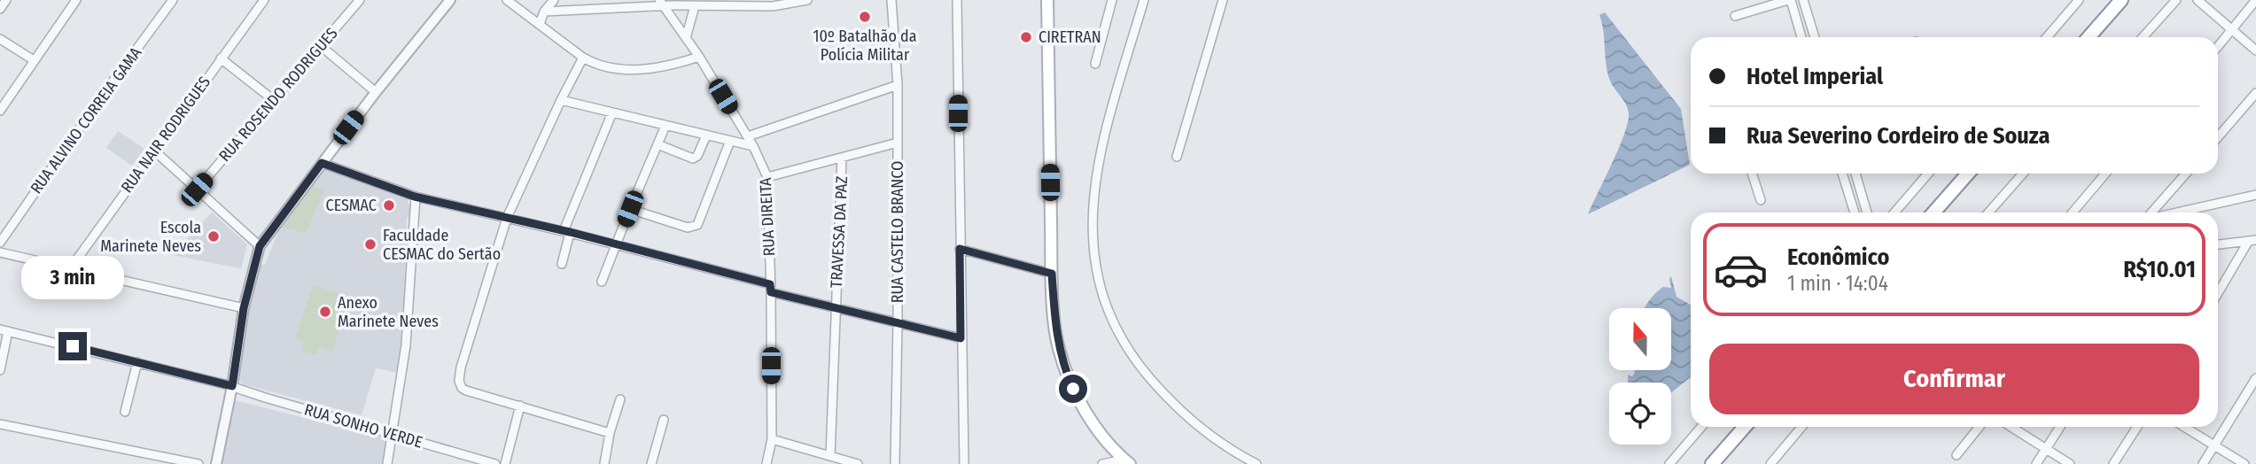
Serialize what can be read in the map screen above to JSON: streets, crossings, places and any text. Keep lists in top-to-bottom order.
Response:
{
  "streets": {
    "street": [
      "RUA ROSENDO RODRIGUES",
      "RUA ALVINO CORREIA GAMA",
      "RUA NAIR RODRIGUES",
      "RUA DIREITA",
      "TRAVESSA DA PAZ",
      "RUA CASTELO BRANCO",
      "RUA SONHO VERDE"
    ]
  },
  "places": [
    "10º Batalhão da Polícia Militar",
    "CIRETRAN",
    "CESMAC",
    "Escola Marinete Neves",
    "Faculdade CESMAC do Sertão",
    "Anexo Marinete Neves"
  ],
  "north": "top",
  "page": {
    "banner": ["Hotel Imperial", "Rua Severino Cordeiro de Souza"],
    "list": [
      {
        "name": "Econômico",
        "note": "1 min · 14:04",
        "value": "R$10.01"
      }
    ],
    "bubble": "3 min",
    "buttons": "Confirmar"
  }
}
